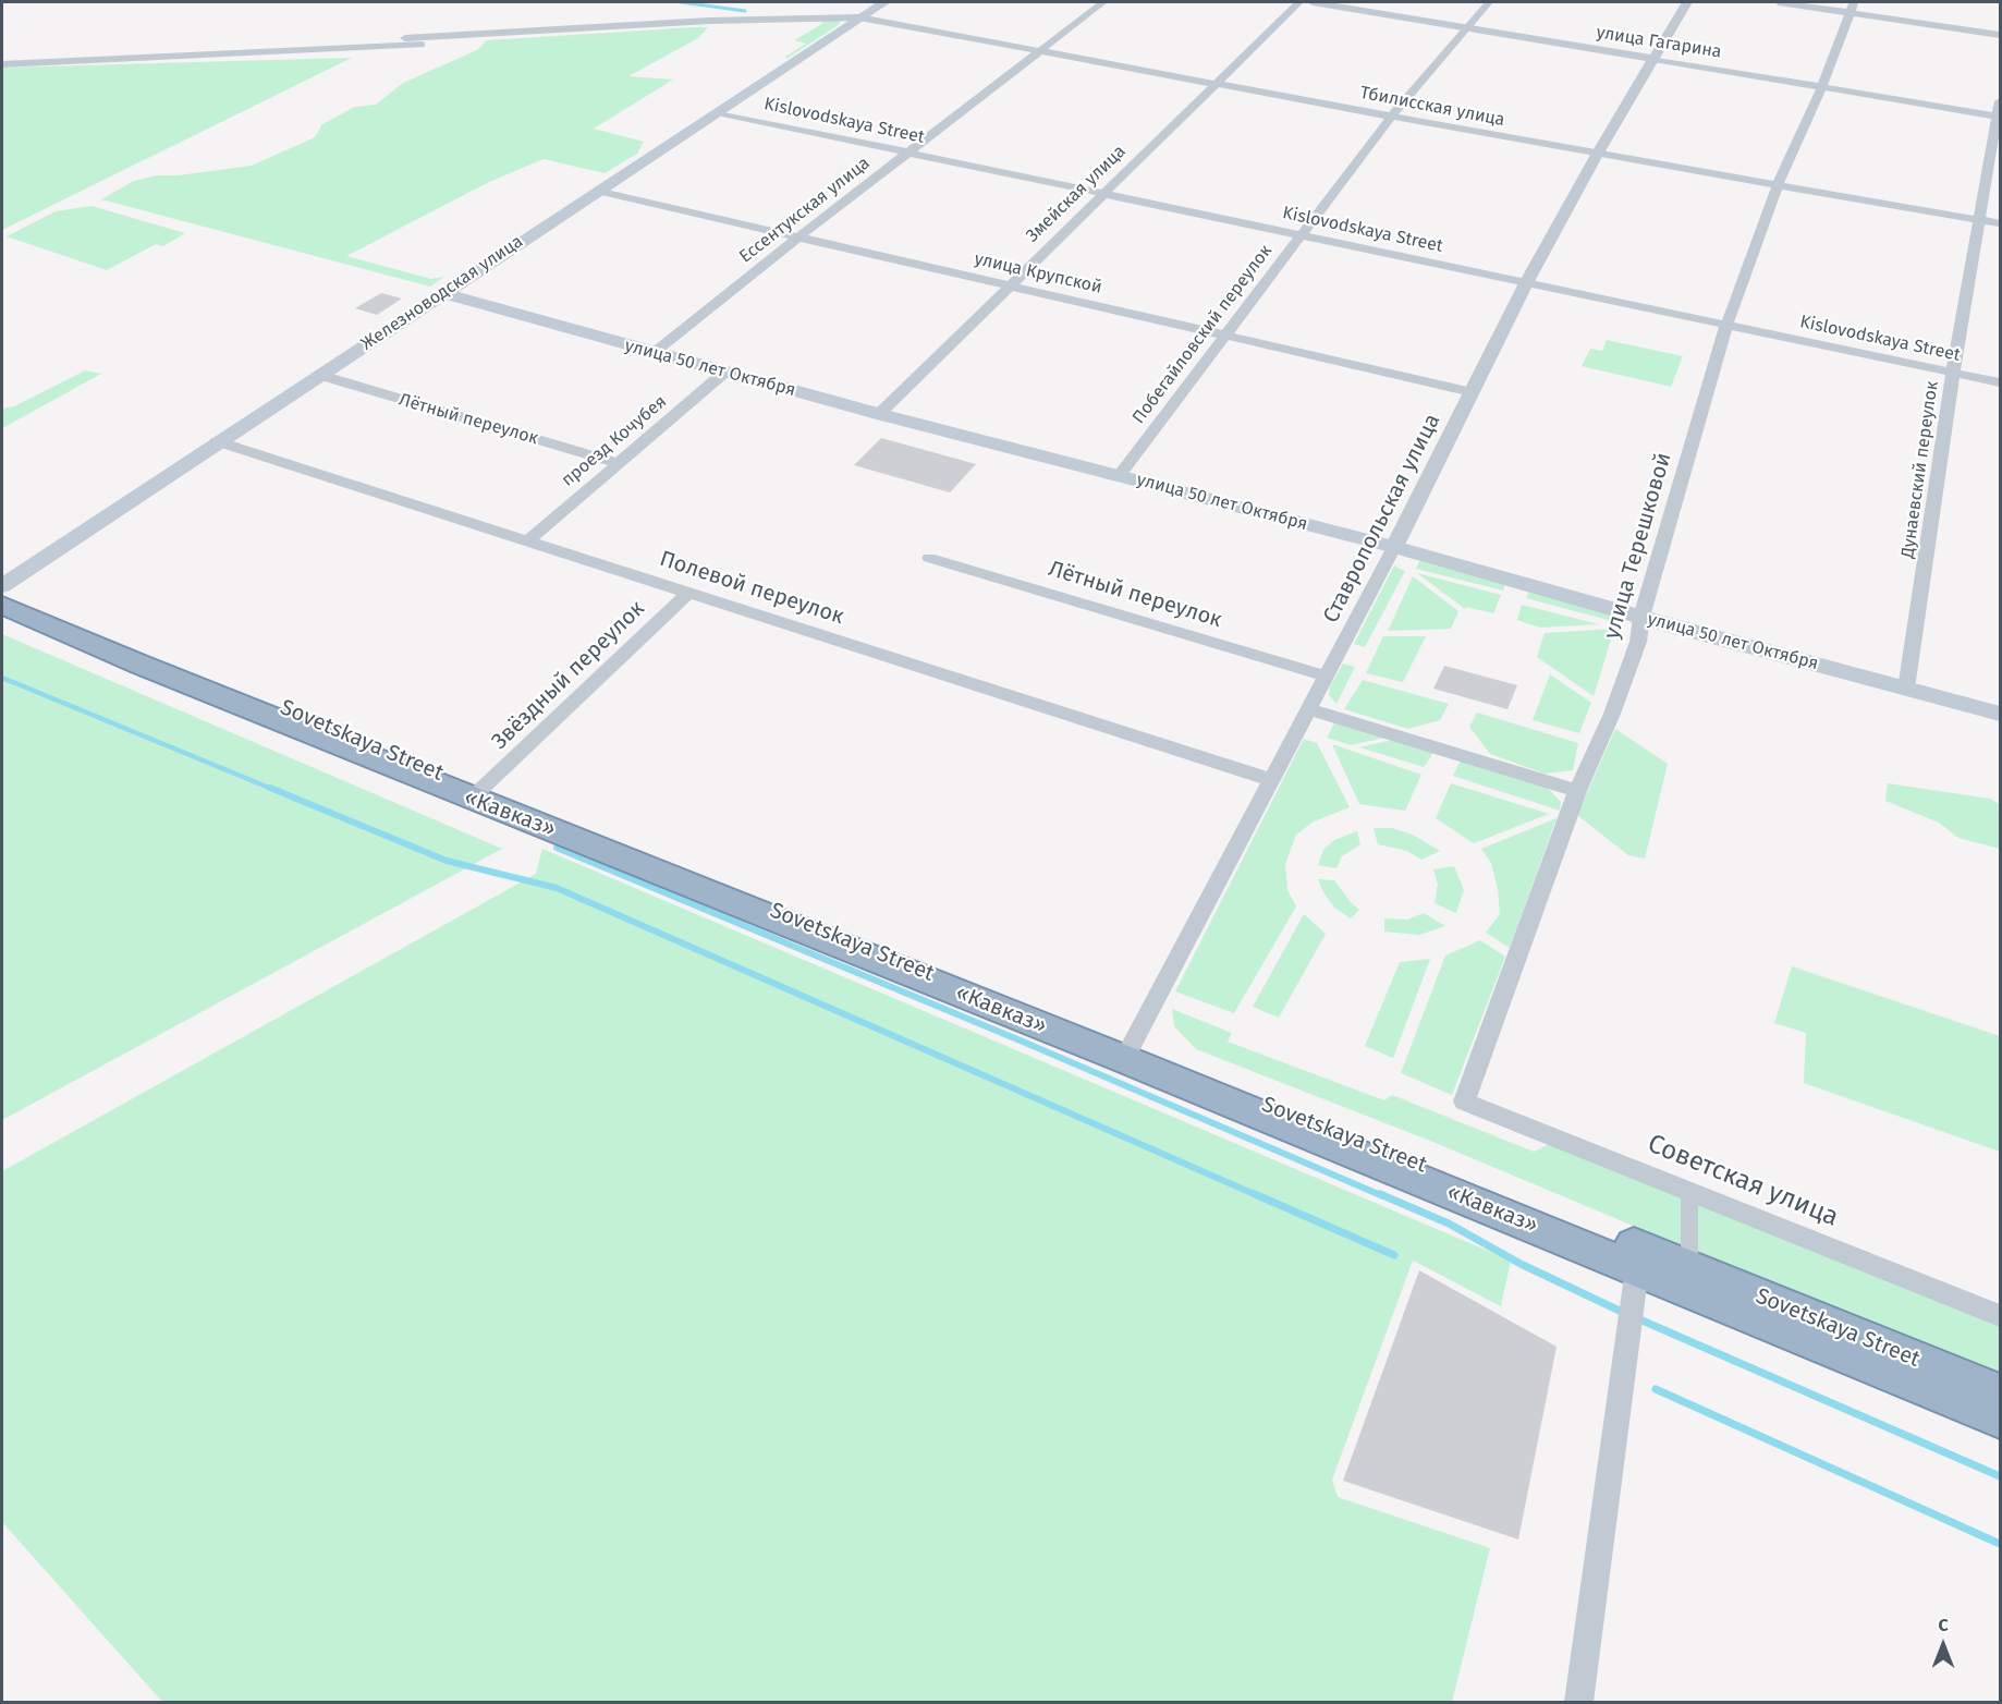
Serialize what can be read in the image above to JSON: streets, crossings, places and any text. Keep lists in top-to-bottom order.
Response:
{
  "streets": {
    "highway": ["Sovetskaya Street", "«Кавказ»"],
    "main road": ["Железноводская улица", "улица 50 лет Октября"],
    "street": [
      "улица Гагарина",
      "Тбилисская улица",
      "Kislovodskaya Street",
      "Змейская улица",
      "Ессентукская улица",
      "улица Крупской",
      "Побегайловский переулок",
      "Лётный переулок",
      "проезд Кочубея",
      "Дунаевский переулок",
      "Ставропольская улица",
      "улица Терешковой",
      "Полевой переулок",
      "Звёздный переулок",
      "Советская улица"
    ]
  },
  "crossings": [
    ["улица Гагарина", "Побегайловский переулок"],
    ["улица Гагарина", "Дунаевский переулок"],
    ["улица Гагарина", "Ставропольская улица"],
    ["улица Гагарина", "улица Терешковой"],
    ["Тбилисская улица", "Змейская улица"],
    ["Тбилисская улица", "Ессентукская улица"],
    ["Тбилисская улица", "Железноводская улица"],
    ["Тбилисская улица", "Побегайловский переулок"],
    ["Тбилисская улица", "Дунаевский переулок"],
    ["Тбилисская улица", "Ставропольская улица"],
    ["Тбилисская улица", "улица Терешковой"],
    ["Kislovodskaya Street", "Змейская улица"],
    ["Kislovodskaya Street", "Ессентукская улица"],
    ["Kislovodskaya Street", "Железноводская улица"],
    ["Kislovodskaya Street", "Побегайловский переулок"],
    ["Kislovodskaya Street", "Дунаевский переулок"],
    ["Kislovodskaya Street", "Ставропольская улица"],
    ["Kislovodskaya Street", "улица Терешковой"],
    ["Змейская улица", "улица Крупской"],
    ["Змейская улица", "улица 50 лет Октября"],
    ["Ессентукская улица", "улица Крупской"],
    ["Ессентукская улица", "улица 50 лет Октября"],
    ["улица Крупской", "Железноводская улица"],
    ["улица Крупской", "Побегайловский переулок"],
    ["улица Крупской", "Ставропольская улица"],
    ["Железноводская улица", "улица 50 лет Октября"],
    ["Железноводская улица", "Лётный переулок"],
    ["Железноводская улица", "Полевой переулок"],
    ["Железноводская улица", "Sovetskaya Street"],
    ["Побегайловский переулок", "улица 50 лет Октября"],
    ["улица 50 лет Октября", "проезд Кочубея"],
    ["улица 50 лет Октября", "Дунаевский переулок"],
    ["улица 50 лет Октября", "Ставропольская улица"],
    ["улица 50 лет Октября", "улица Терешковой"],
    ["Лётный переулок", "проезд Кочубея"],
    ["Лётный переулок", "Ставропольская улица"],
    ["проезд Кочубея", "Полевой переулок"],
    ["Ставропольская улица", "Полевой переулок"],
    ["Ставропольская улица", "Sovetskaya Street"],
    ["Ставропольская улица", "«Кавказ»"],
    ["улица Терешковой", "Советская улица"],
    ["Полевой переулок", "Звёздный переулок"],
    ["Звёздный переулок", "Sovetskaya Street"],
    ["Sovetskaya Street", "«Кавказ»"]
  ],
  "north": "top"
}
